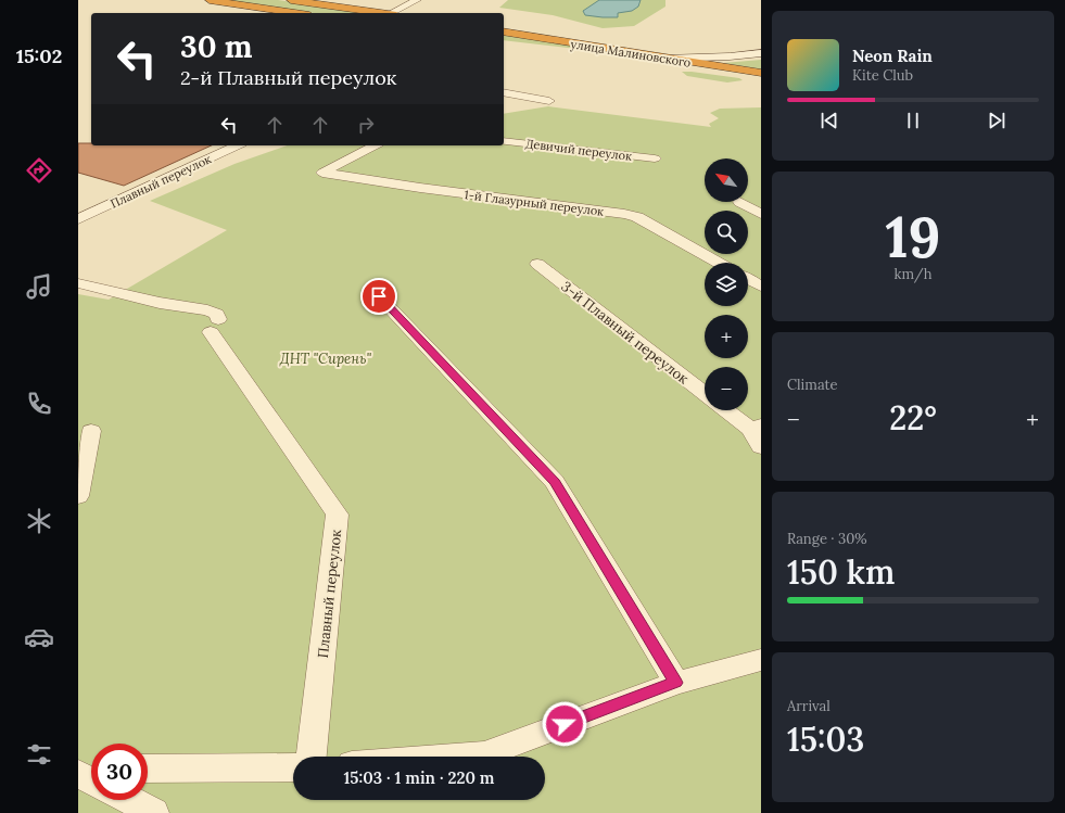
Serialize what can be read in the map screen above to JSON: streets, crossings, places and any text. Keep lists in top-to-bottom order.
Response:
{
  "streets": {
    "highway": ["улица Малиновского"],
    "street": [
      "Девичий переулок",
      "Плавный переулок",
      "1-й Глазурный переулок",
      "3-й Плавный переулок"
    ]
  },
  "parks": ["ДНТ \"Сирень\""],
  "north": "top left",
  "page": {
    "tabs": "15:02",
    "turn": ["30 m", "2-й Плавный переулок"],
    "song": ["Neon Rain", "Kite Club"],
    "map_buttons": ["+", "−"],
    "tile": [
      ["19", "km/h"],
      "Climate",
      ["Range · 30%", "150 km"],
      ["Arrival", "15:03"]
    ],
    "heat": ["−", "22°", "+"],
    "limit": "30",
    "trip": "15:03 · 1 min · 220 m"
  }
}
